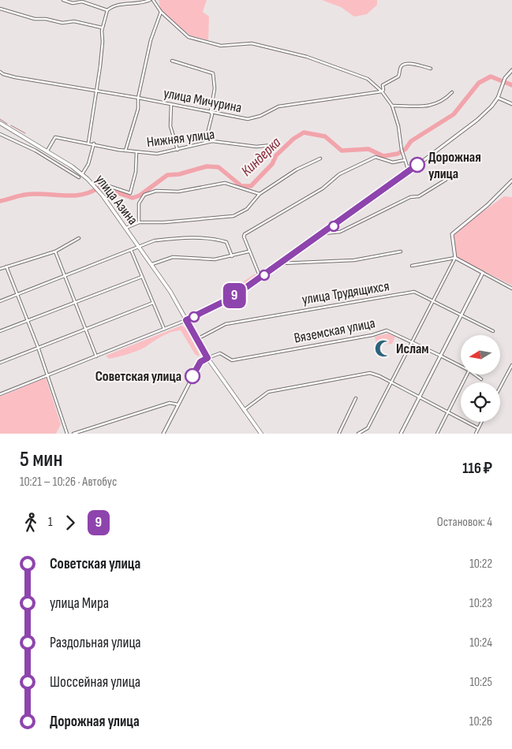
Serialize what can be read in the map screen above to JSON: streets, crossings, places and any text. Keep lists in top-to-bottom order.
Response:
{
  "streets": {
    "main road": ["улица Азина"],
    "street": [
      "улица Мичурина",
      "Нижняя улица",
      "улица Трудящихся",
      "Вяземская улица"
    ]
  },
  "crossings": [
    ["Нижняя улица", "улица Азина"],
    ["улица Азина", "улица Трудящихся"],
    ["улица Азина", "Вяземская улица"]
  ],
  "water": ["Киндерка"],
  "places": {
    "other": ["Дорожная улица", "Советская улица"],
    "mosque": ["Ислам"]
  },
  "lines": ["bus line 9"],
  "north": "left",
  "page": {
    "on_map": "9",
    "heading": ["5 мин", "10:21 – 10:26 · Автобус", "116 ₽"],
    "legs": ["1", "9", "Остановок: 4"],
    "list": [
      {
        "name": "Советская улица",
        "value": "10:22"
      },
      {
        "name": "улица Мира",
        "value": "10:23"
      },
      {
        "name": "Раздольная улица",
        "value": "10:24"
      },
      {
        "name": "Шоссейная улица",
        "value": "10:25"
      },
      {
        "name": "Дорожная улица",
        "value": "10:26"
      }
    ]
  }
}
